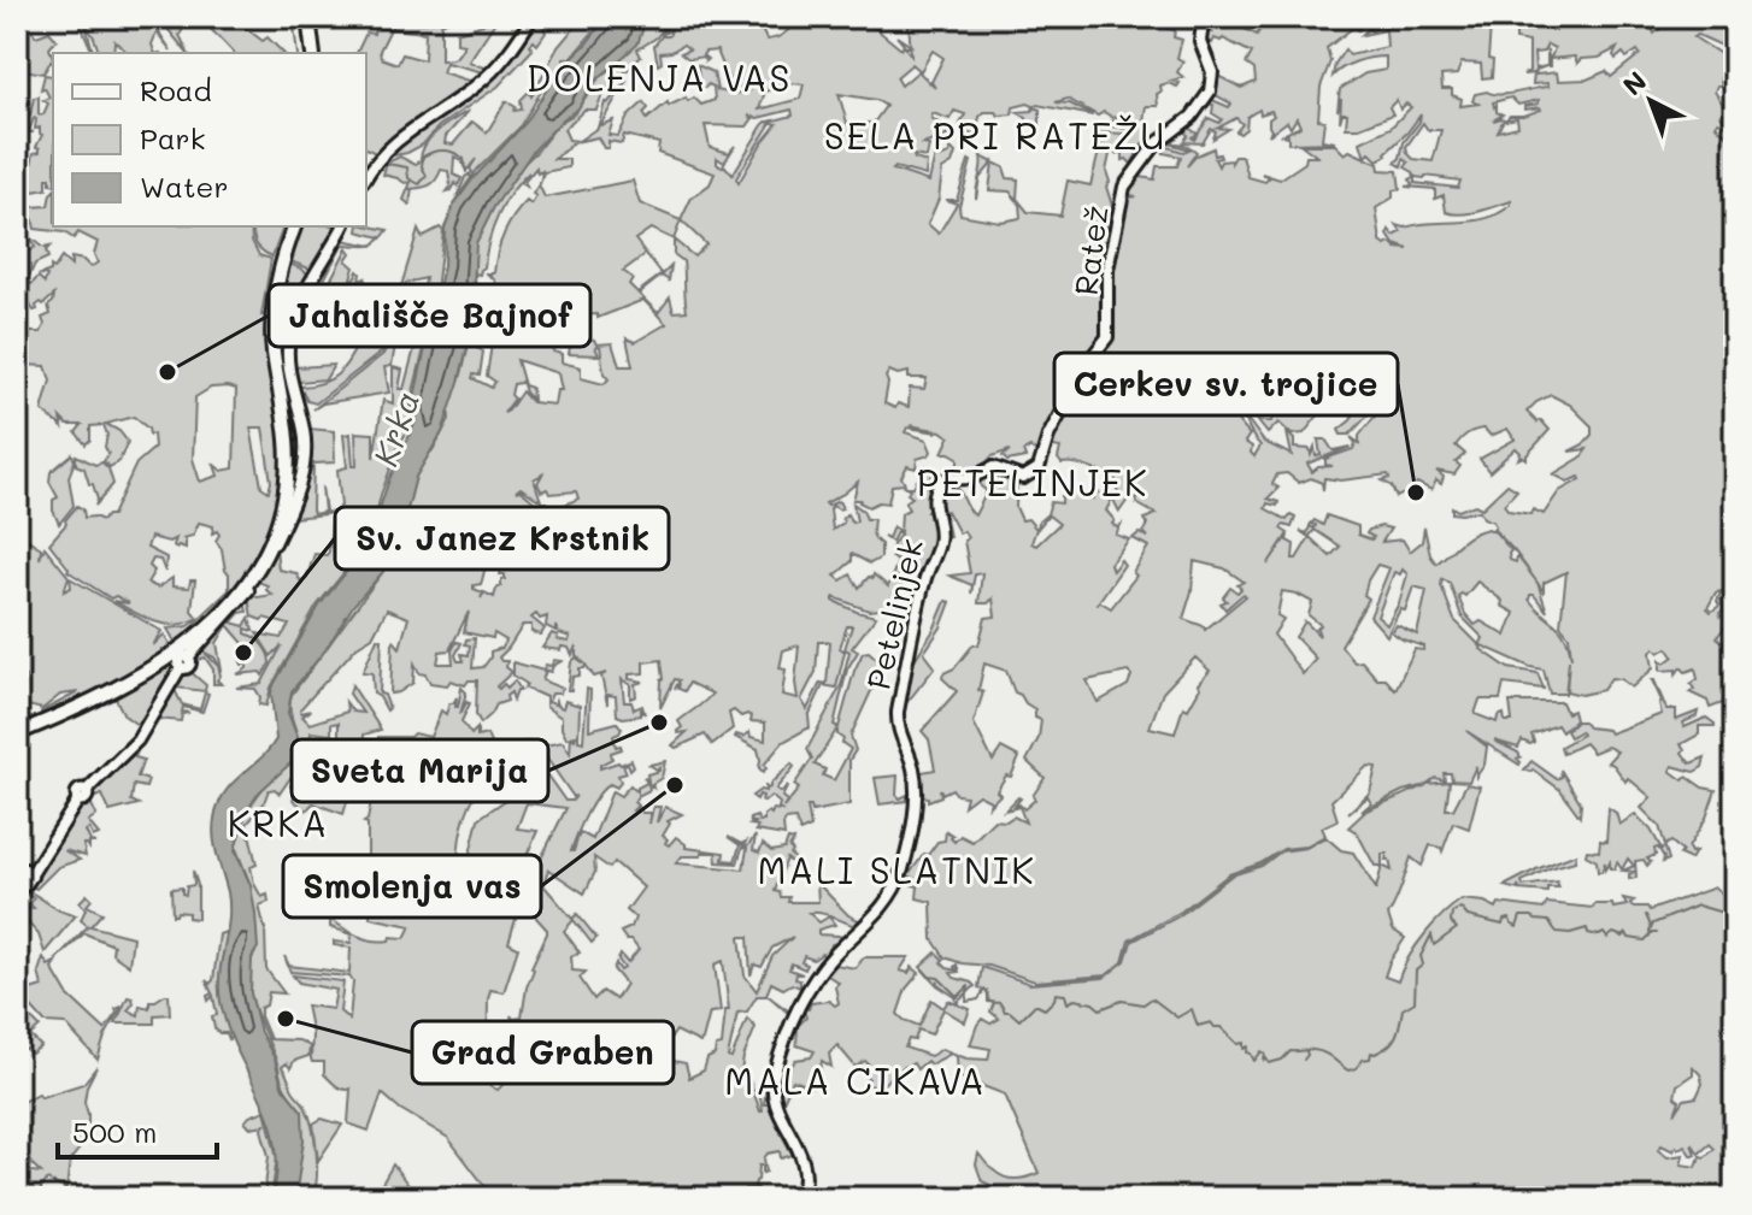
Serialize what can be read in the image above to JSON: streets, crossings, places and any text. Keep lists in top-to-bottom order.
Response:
{
  "streets": {
    "main road": ["Ratež", "Petelinjek"]
  },
  "crossings": [
    ["Ratež", "Petelinjek"]
  ],
  "districts": [
    "DOLENJA VAS",
    "SELA PRI RATEŽU",
    "PETELINJEK",
    "KRKA",
    "MALI SLATNIK",
    "MALA CIKAVA"
  ],
  "water": ["Krka"],
  "places": [
    "Jahališče Bajnof",
    "Cerkev sv. trojice",
    "Sv. Janez Krstnik",
    "Sveta Marija",
    "Smolenja vas",
    "Grad Graben"
  ],
  "legend": ["Road", "Park", "Water"],
  "scale_bar": "500 m",
  "north": "top left"
}
